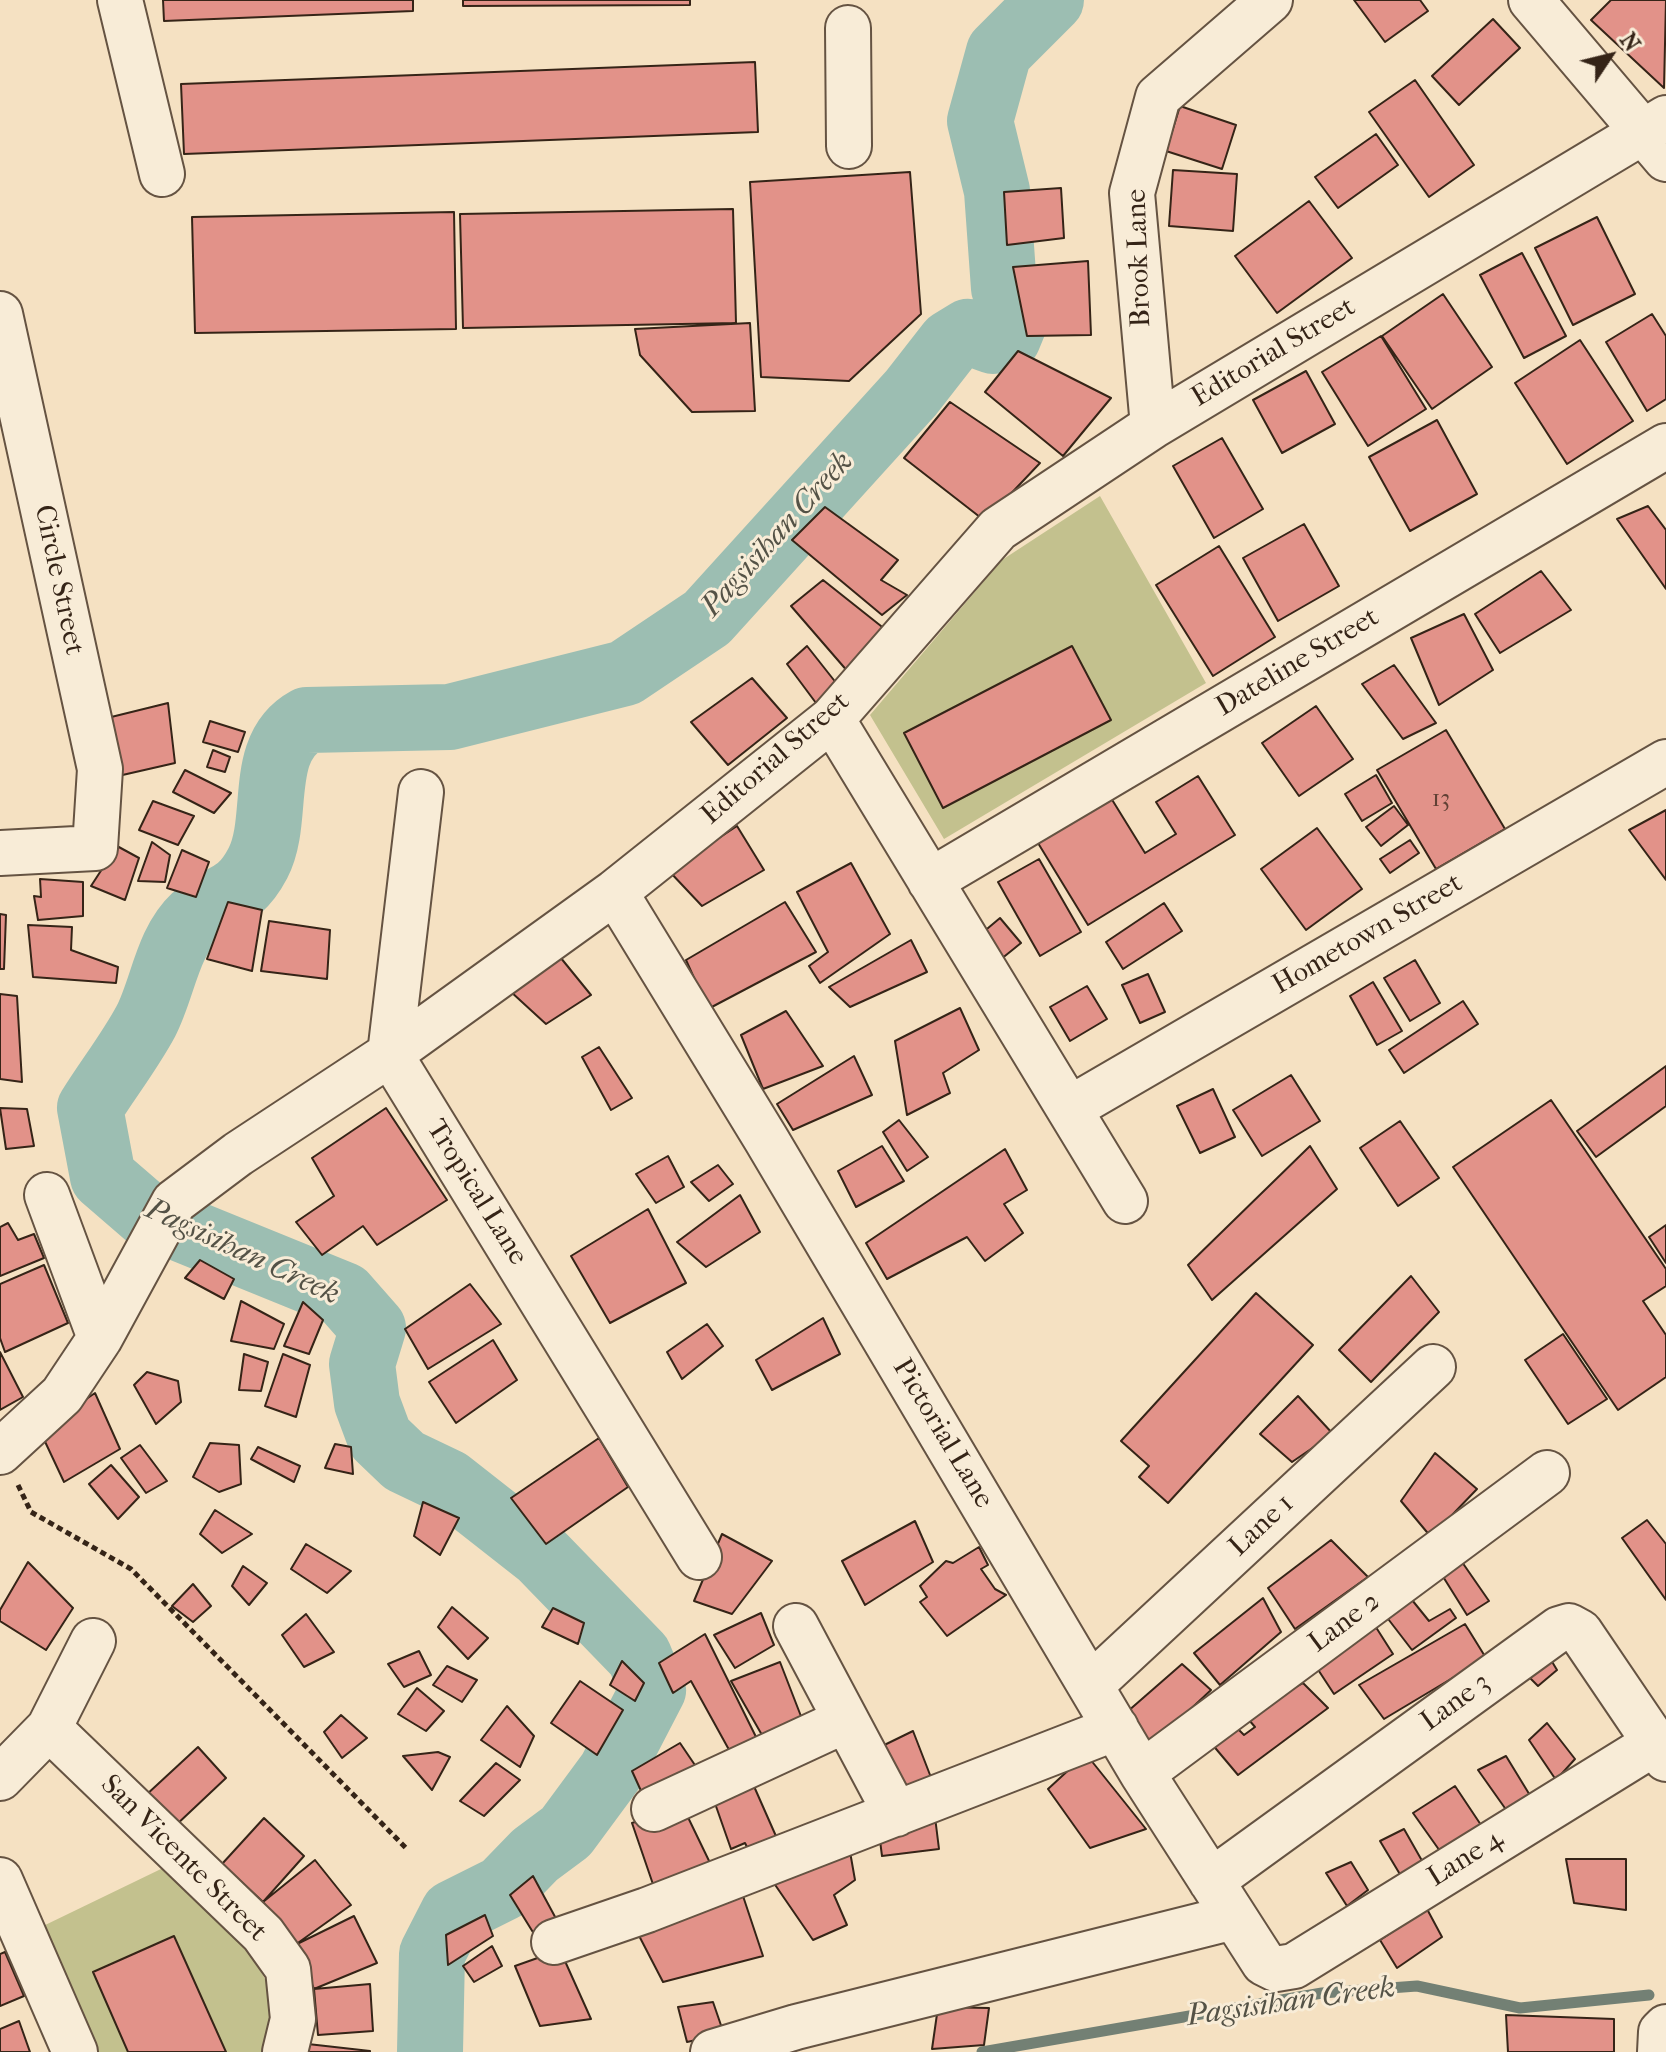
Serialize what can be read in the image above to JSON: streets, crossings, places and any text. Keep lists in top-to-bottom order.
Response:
{
  "streets": {
    "street": [
      "Brook Lane",
      "Editorial Street",
      "Circle Street",
      "Dateline Street",
      "Hometown Street",
      "Tropical Lane",
      "Pictorial Lane",
      "Lane 1",
      "Lane 2",
      "Lane 3",
      "San Vicente Street",
      "Lane 4"
    ]
  },
  "crossings": [
    ["Brook Lane", "Editorial Street"],
    ["Editorial Street", "Tropical Lane"],
    ["Editorial Street", "Pictorial Lane"],
    ["Pictorial Lane", "Lane 1"],
    ["Pictorial Lane", "Lane 2"],
    ["Pictorial Lane", "Lane 3"],
    ["Pictorial Lane", "Lane 4"],
    ["Lane 3", "Lane 4"]
  ],
  "water": ["Pagsisihan Creek"],
  "house_numbers": ["13"],
  "north": "top right"
}
